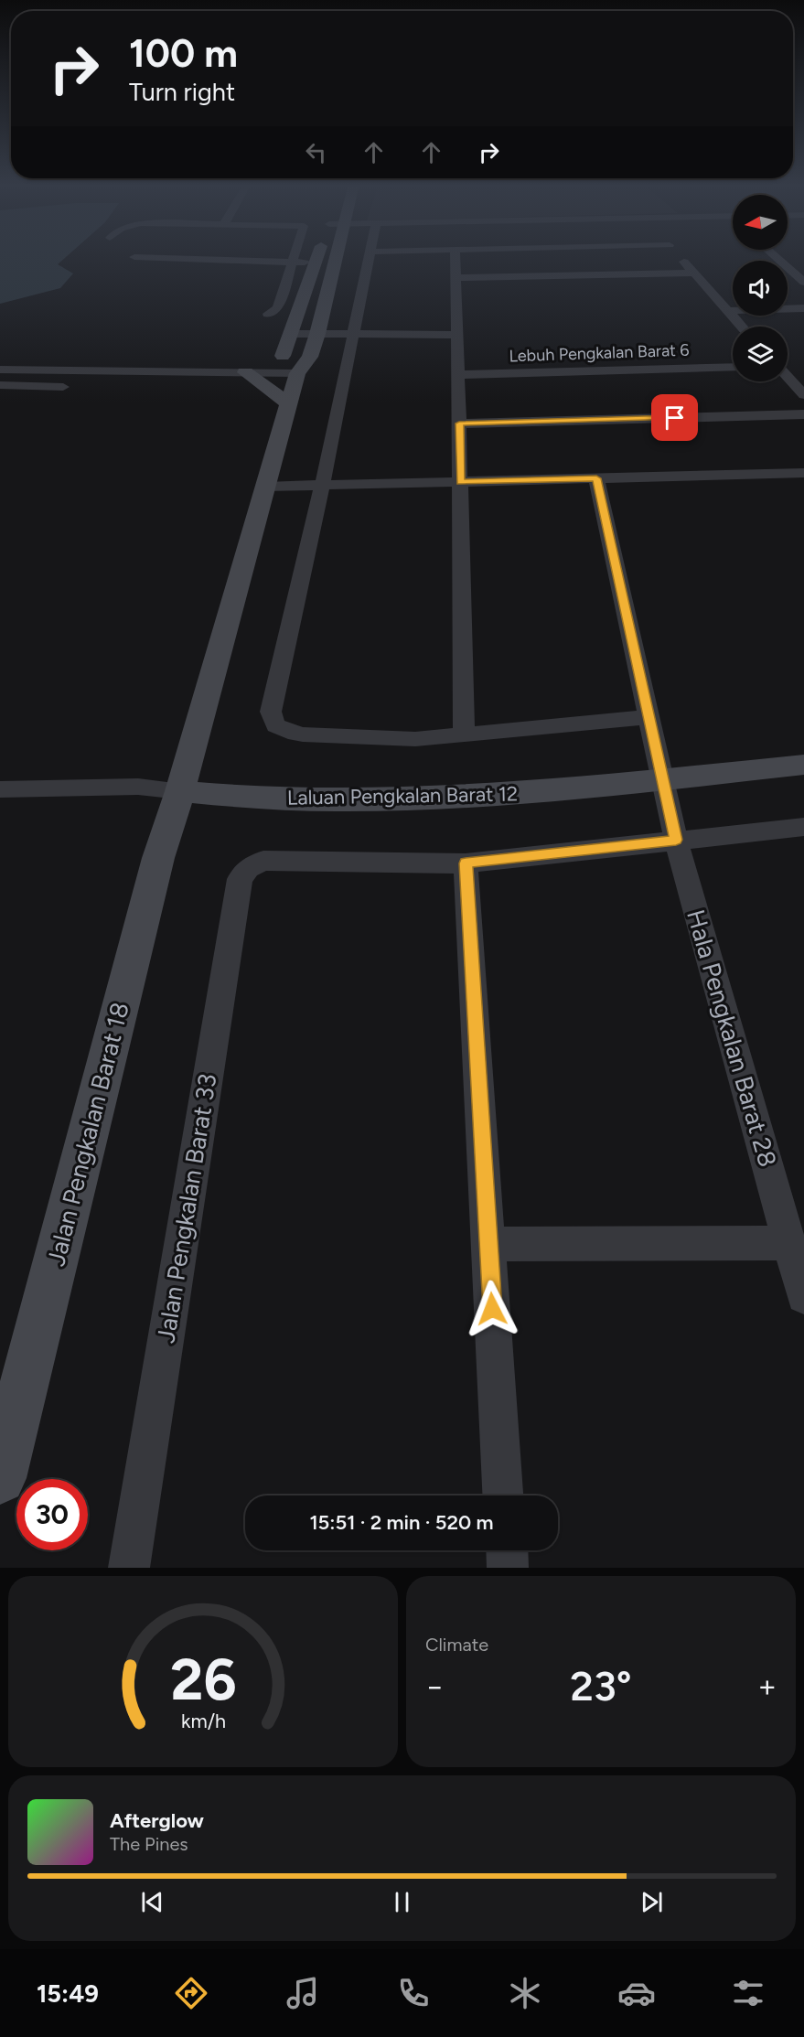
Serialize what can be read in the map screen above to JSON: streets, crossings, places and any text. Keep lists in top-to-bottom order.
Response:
{
  "streets": {
    "street": [
      "Lebuh Pengkalan Barat 6",
      "Laluan Pengkalan Barat 12",
      "Hala Pengkalan Barat 28",
      "Jalan Pengkalan Barat 18",
      "Jalan Pengkalan Barat 33"
    ]
  },
  "crossings": [
    ["Laluan Pengkalan Barat 12", "Hala Pengkalan Barat 28"],
    ["Laluan Pengkalan Barat 12", "Jalan Pengkalan Barat 18"]
  ],
  "north": "left",
  "page": {
    "turn": ["100 m", "Turn right"],
    "limit": "30",
    "trip": "15:51 · 2 min · 520 m",
    "tile": "Climate",
    "heat": ["−", "23°", "+"],
    "song": ["Afterglow", "The Pines"],
    "tabs": "15:49",
    "gauge": ["26", "km/h"]
  }
}
